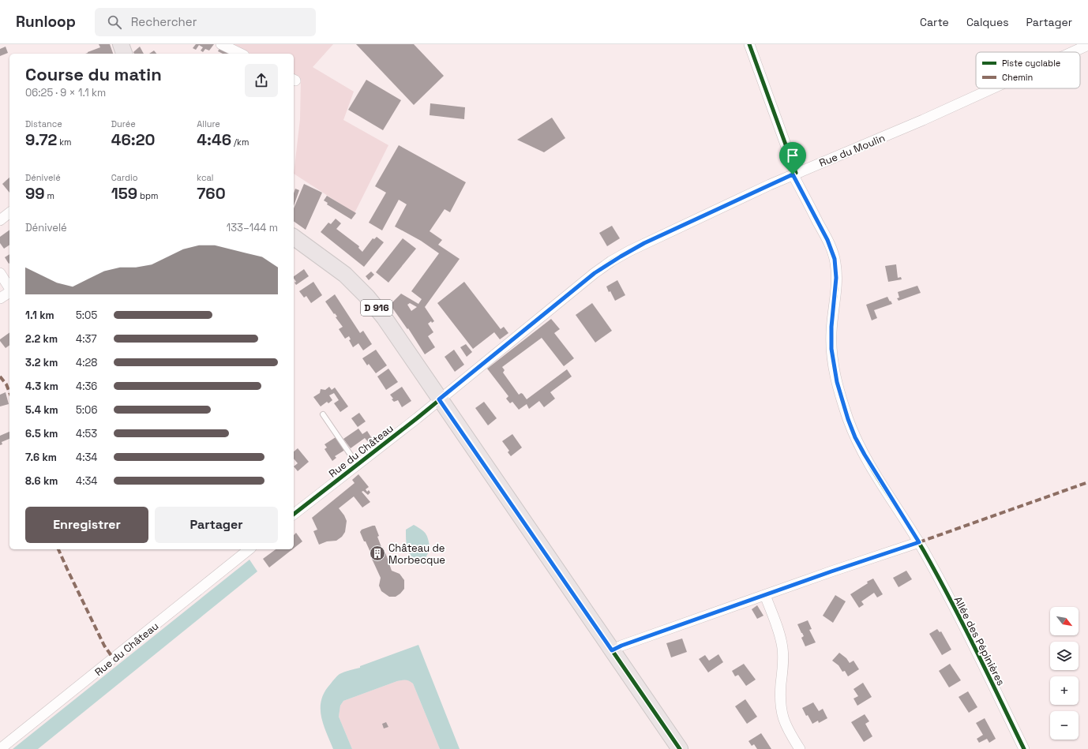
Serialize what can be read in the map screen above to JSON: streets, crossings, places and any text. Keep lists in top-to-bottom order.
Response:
{
  "streets": {
    "main road": ["D 916"],
    "street": ["Rue du Moulin", "Rue du Château", "Allée des Pépinières"]
  },
  "crossings": [
    ["Rue du Moulin", "D 916"],
    ["Rue du Moulin", "Rue du Château"],
    ["Rue du Moulin", "Allée des Pépinières"],
    ["D 916", "Rue du Château"]
  ],
  "places": {
    "building": ["Château de Morbecque"]
  },
  "legend": ["Piste cyclable", "Chemin"],
  "north": "bottom right",
  "page": {
    "header": "Runloop",
    "search": "Rechercher",
    "nav": ["Carte", "Calques", "Partager"],
    "heading": ["Course du matin", "06:25 · 9 × 1.1 km"],
    "stats": [
      ["Distance", "9.72 km"],
      ["Durée", "46:20"],
      ["Allure", "4:46 /km"],
      ["Dénivelé", "99 m"],
      ["Cardio", "159 bpm"],
      ["kcal", "760"]
    ],
    "chart": ["Dénivelé", "133–144 m"],
    "list": [
      {
        "name": "1.1 km",
        "note": "5:05"
      },
      {
        "name": "2.2 km",
        "note": "4:37"
      },
      {
        "name": "3.2 km",
        "note": "4:28"
      },
      {
        "name": "4.3 km",
        "note": "4:36"
      },
      {
        "name": "5.4 km",
        "note": "5:06"
      },
      {
        "name": "6.5 km",
        "note": "4:53"
      },
      {
        "name": "7.6 km",
        "note": "4:34"
      },
      {
        "name": "8.6 km",
        "note": "4:34"
      }
    ],
    "buttons": ["Enregistrer", "Partager"],
    "map_buttons": ["+", "−"]
  }
}
